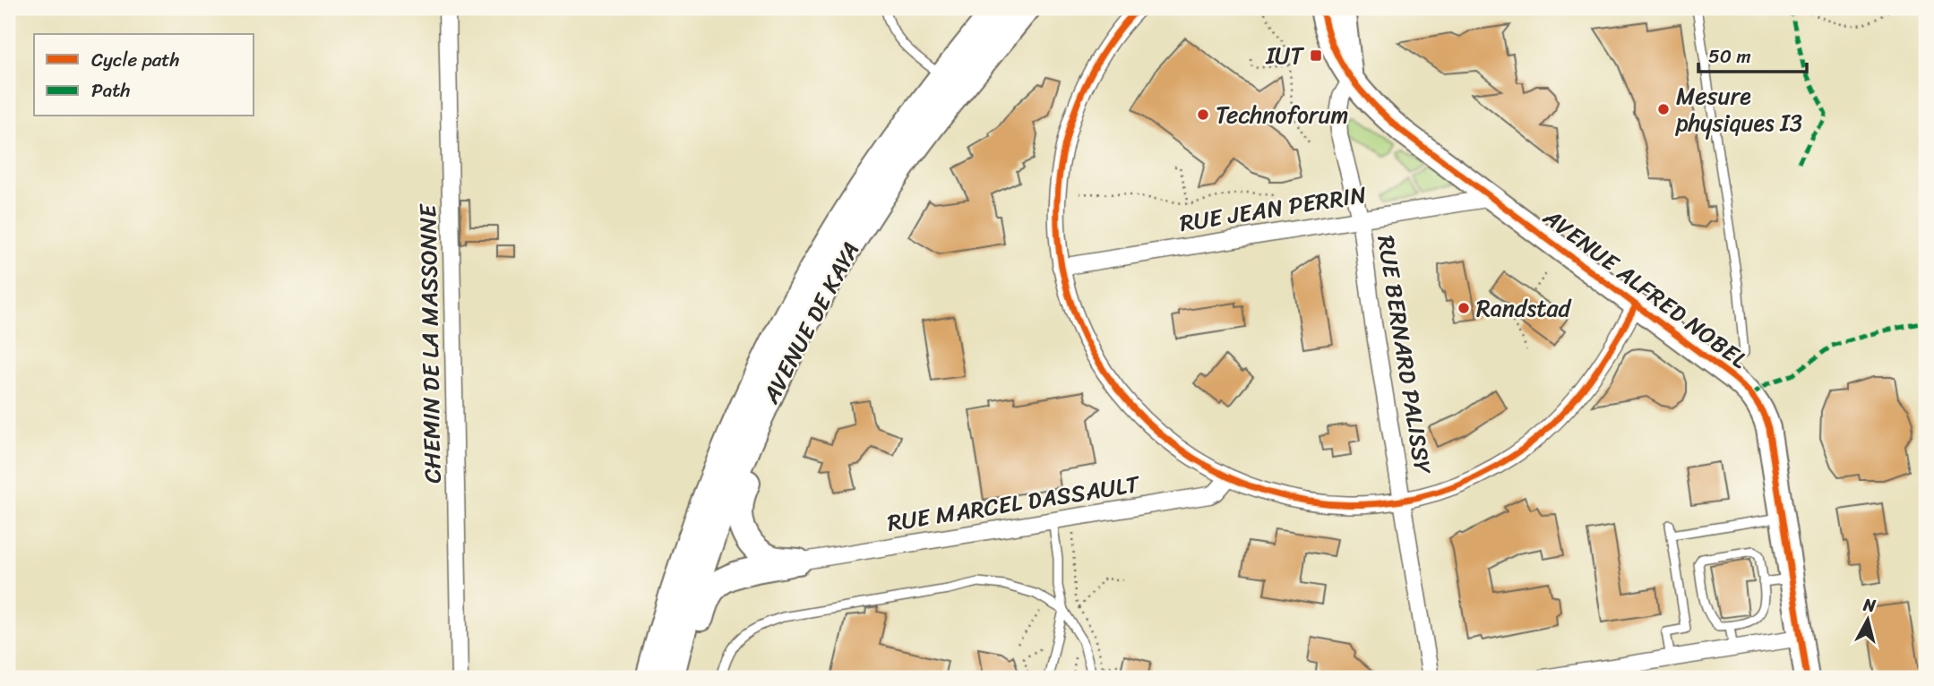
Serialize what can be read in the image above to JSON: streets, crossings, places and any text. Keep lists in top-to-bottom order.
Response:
{
  "streets": {
    "main road": ["AVENUE DE KAYA"],
    "street": [
      "RUE JEAN PERRIN",
      "AVENUE ALFRED NOBEL",
      "CHEMIN DE LA MASSONNE",
      "RUE BERNARD PALISSY",
      "RUE MARCEL DASSAULT"
    ]
  },
  "crossings": [
    ["RUE JEAN PERRIN", "AVENUE ALFRED NOBEL"],
    ["RUE JEAN PERRIN", "RUE BERNARD PALISSY"],
    ["AVENUE ALFRED NOBEL", "RUE BERNARD PALISSY"]
  ],
  "places": {
    "transit": ["IUT"],
    "other": ["Mesure physiques I3", "Technoforum", "Randstad"]
  },
  "legend": ["Cycle path", "Path"],
  "scale_bar": "50 m",
  "north": "top"
}
